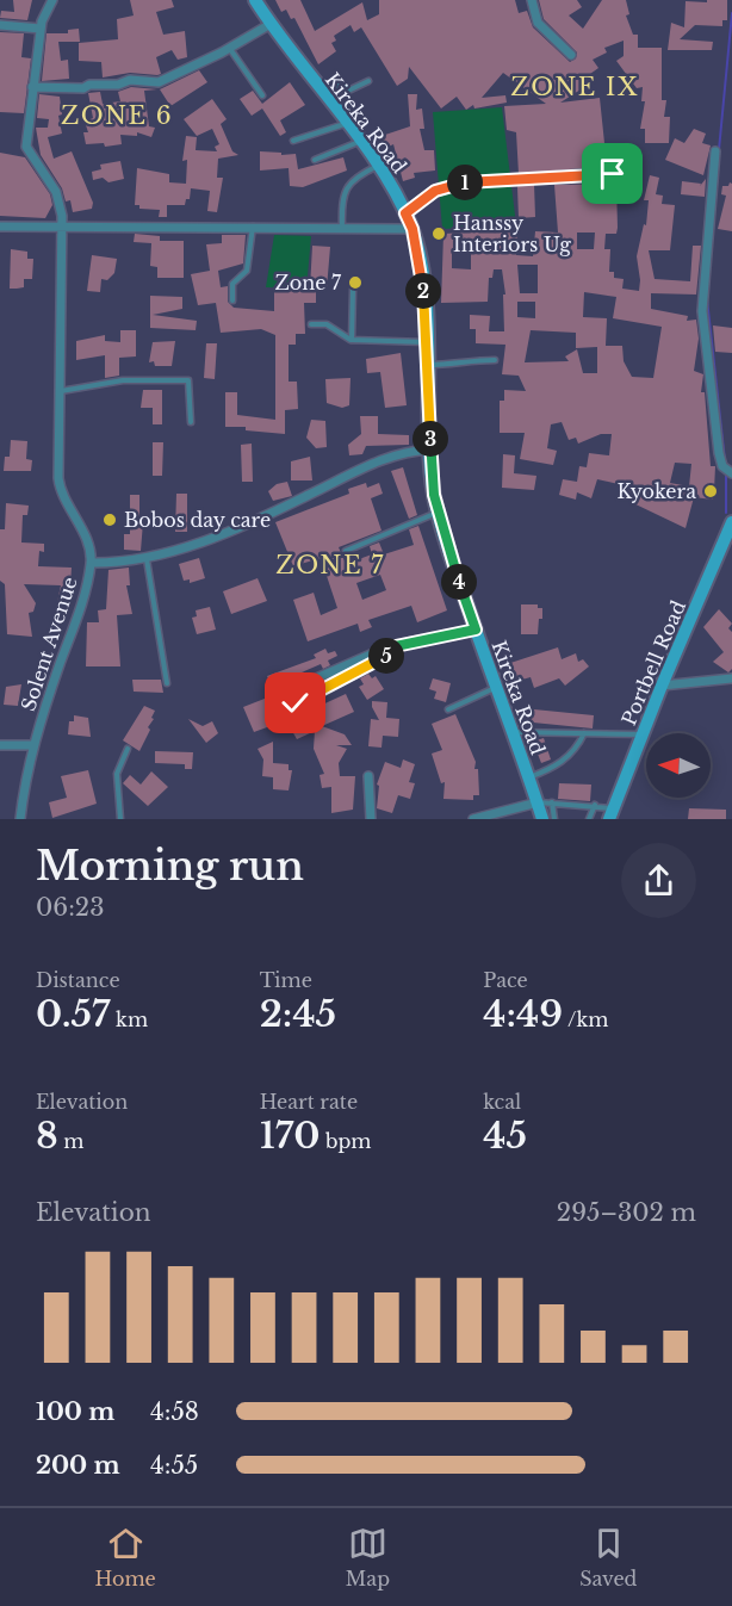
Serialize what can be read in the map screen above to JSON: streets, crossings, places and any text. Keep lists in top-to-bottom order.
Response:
{
  "streets": {
    "main road": ["Kireka Road", "Portbell Road"],
    "street": ["Solent Avenue"]
  },
  "districts": ["ZONE IX", "ZONE 6", "ZONE 7"],
  "places": [
    "Hanssy Interiors Ug",
    "Zone 7",
    "Kyokera",
    "Bobos day care"
  ],
  "north": "left",
  "page": {
    "pins": [
      "1",
      "2",
      "3",
      "4",
      "5"
    ],
    "heading": ["Morning run", "06:23"],
    "stats": [
      ["Distance", "0.57 km"],
      ["Time", "2:45"],
      ["Pace", "4:49 /km"],
      ["Elevation", "8 m"],
      ["Heart rate", "170 bpm"],
      ["kcal", "45"]
    ],
    "chart": ["Elevation", "295–302 m"],
    "list": [
      {
        "name": "100 m",
        "note": "4:58"
      },
      {
        "name": "200 m",
        "note": "4:55"
      }
    ],
    "tabs": ["Home", "Map", "Saved"]
  }
}
